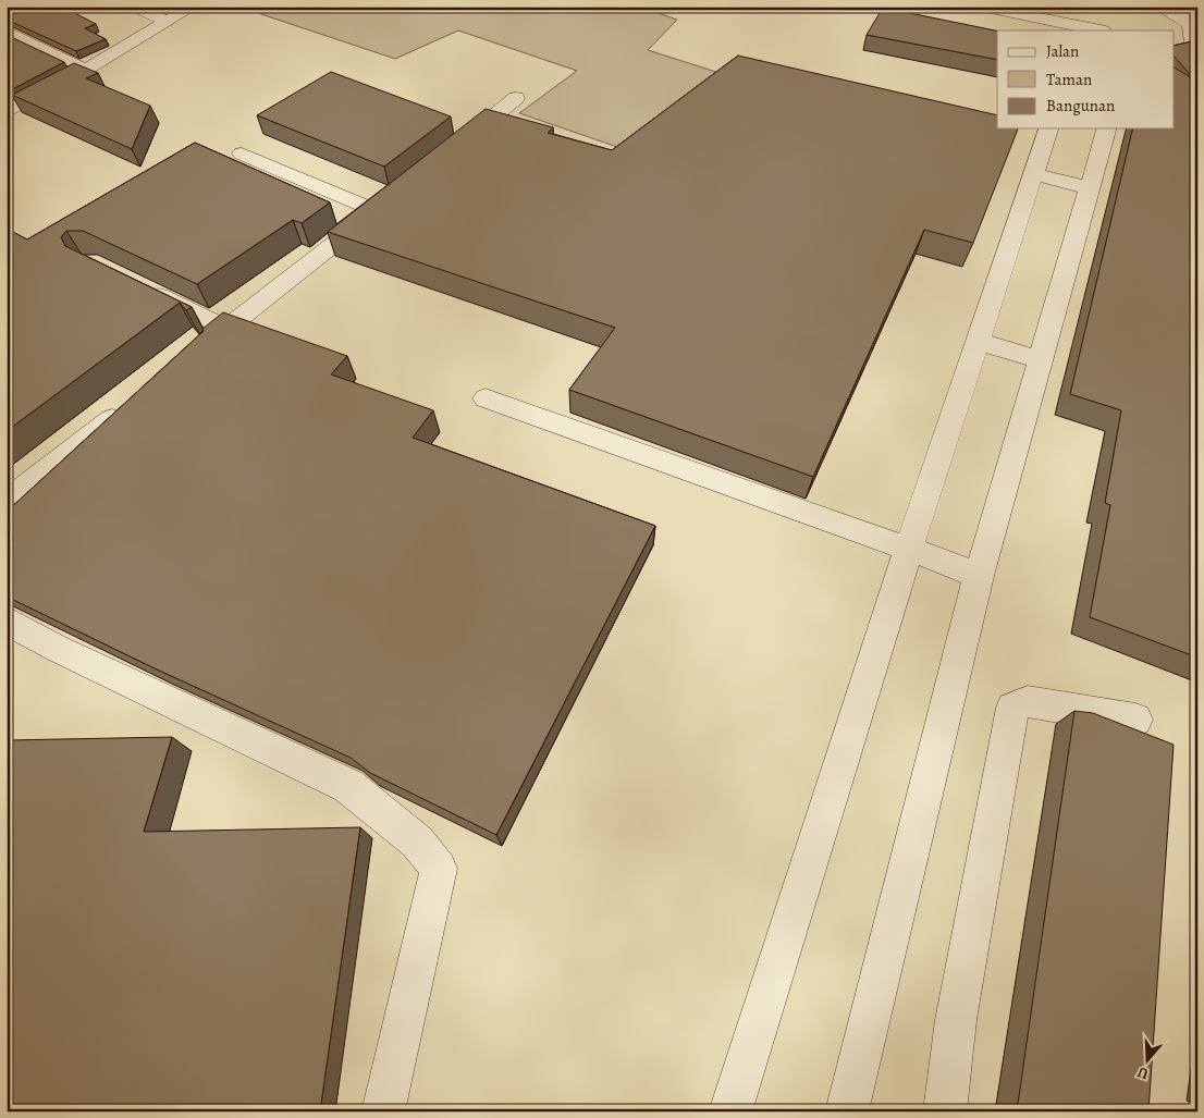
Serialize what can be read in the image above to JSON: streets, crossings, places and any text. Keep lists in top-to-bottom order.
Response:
{
  "legend": ["Jalan", "Taman", "Bangunan"],
  "north": "bottom"
}
